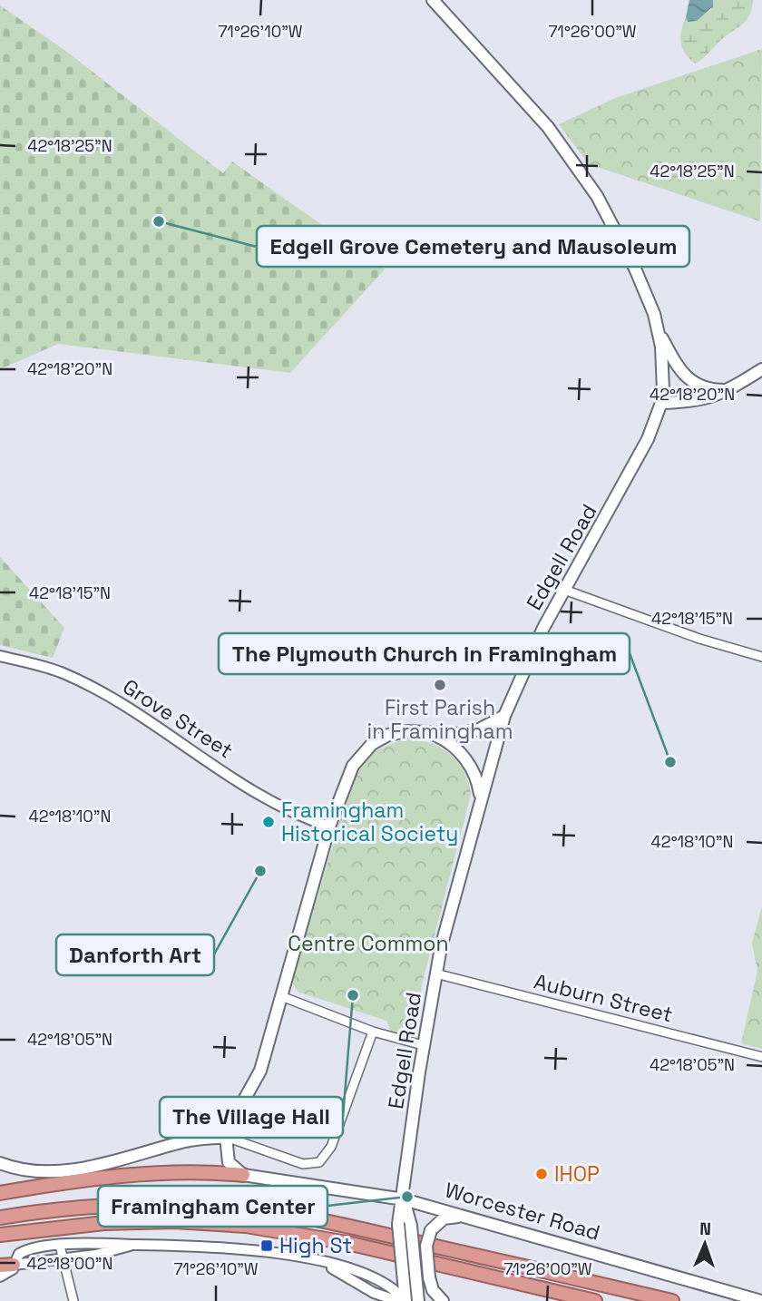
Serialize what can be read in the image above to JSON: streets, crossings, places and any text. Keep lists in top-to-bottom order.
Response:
{
  "streets": {
    "main road": ["Edgell Road", "Worcester Road"],
    "street": ["Grove Street", "Auburn Street"]
  },
  "crossings": [
    ["Edgell Road", "Auburn Street"],
    ["Edgell Road", "Worcester Road"]
  ],
  "parks": ["Centre Common"],
  "places": {
    "other": [
      "Edgell Grove Cemetery and Mausoleum",
      "First Parish in Framingham",
      "The Plymouth Church in Framingham",
      "Framingham Historical Society",
      "Danforth Art",
      "The Village Hall",
      "IHOP",
      "Framingham Center"
    ],
    "transit": ["High St"]
  },
  "north": "top",
  "coordinates": [
    "71°26'10\"W",
    "71°26'00\"W",
    "42°18'25\"N",
    "42°18'20\"N",
    "42°18'15\"N",
    "42°18'10\"N",
    "42°18'05\"N",
    "42°18'00\"N"
  ]
}
